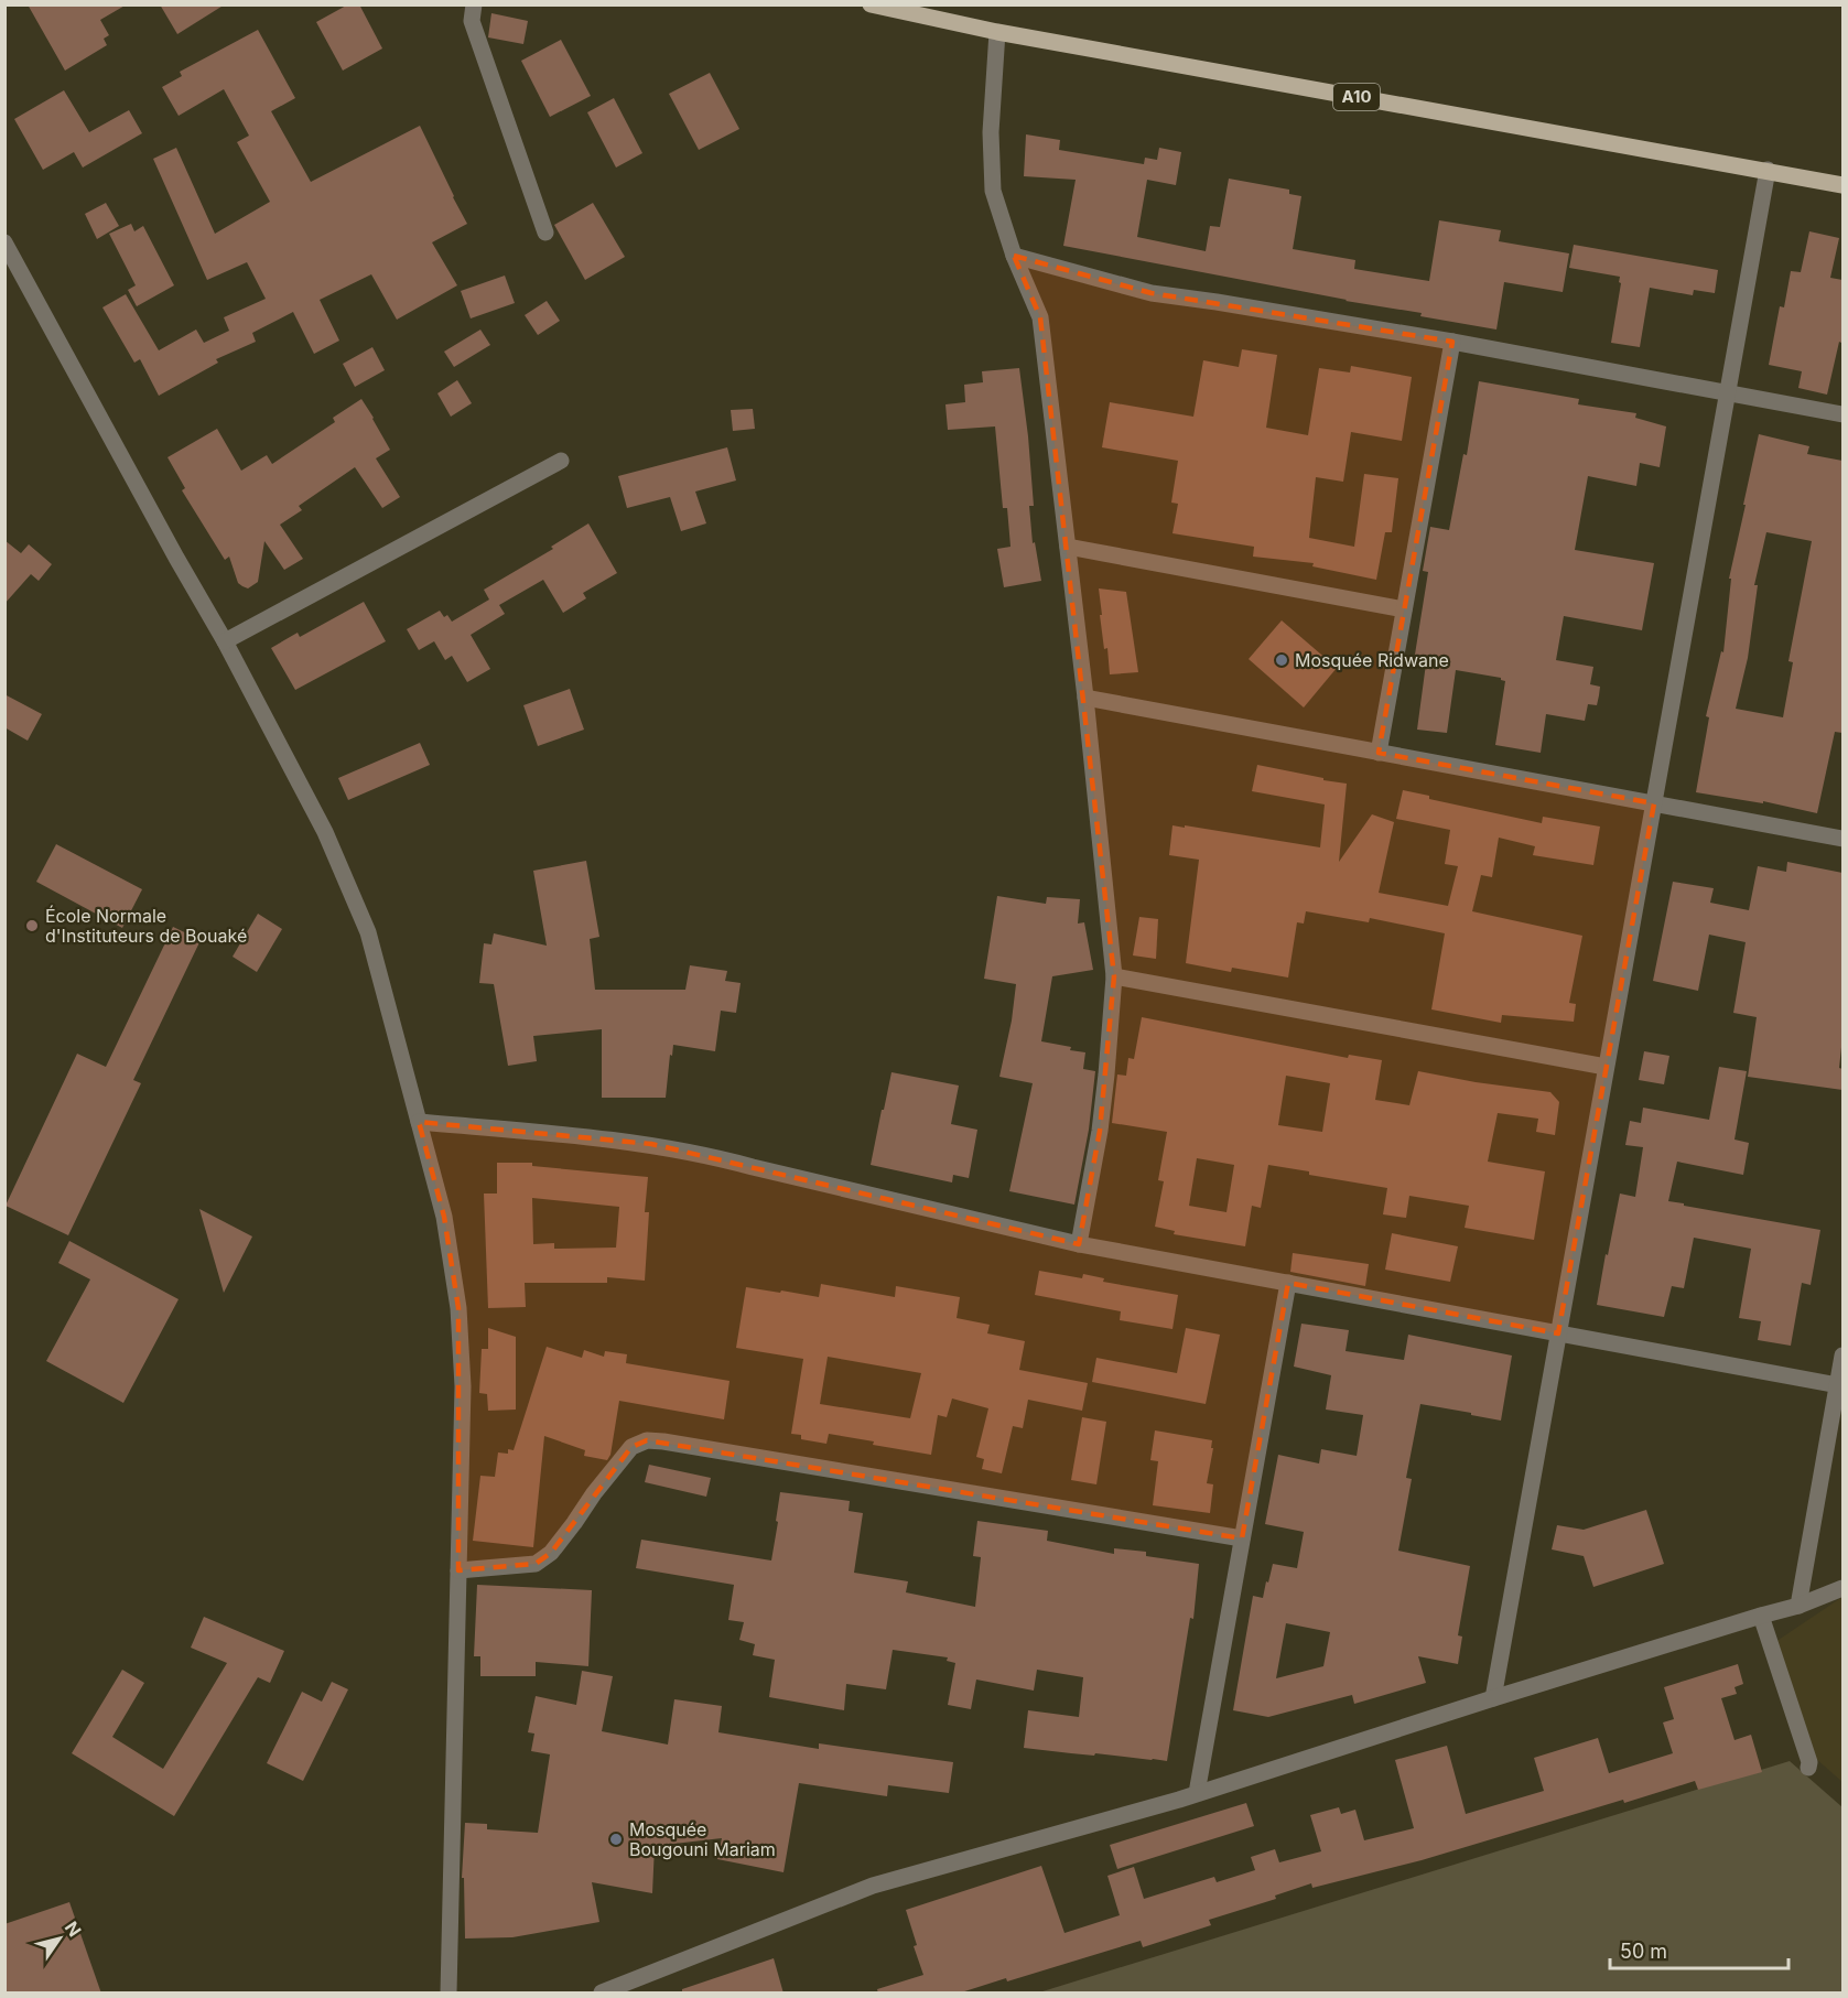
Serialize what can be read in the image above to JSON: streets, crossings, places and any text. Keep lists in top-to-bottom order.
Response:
{
  "streets": {
    "main road": ["A10"]
  },
  "places": ["Mosquée Ridwane", "École Normale d'Instituteurs de Bouaké", "Mosquée Bougouni Mariam"],
  "scale_bar": "50 m",
  "north": "top right"
}
